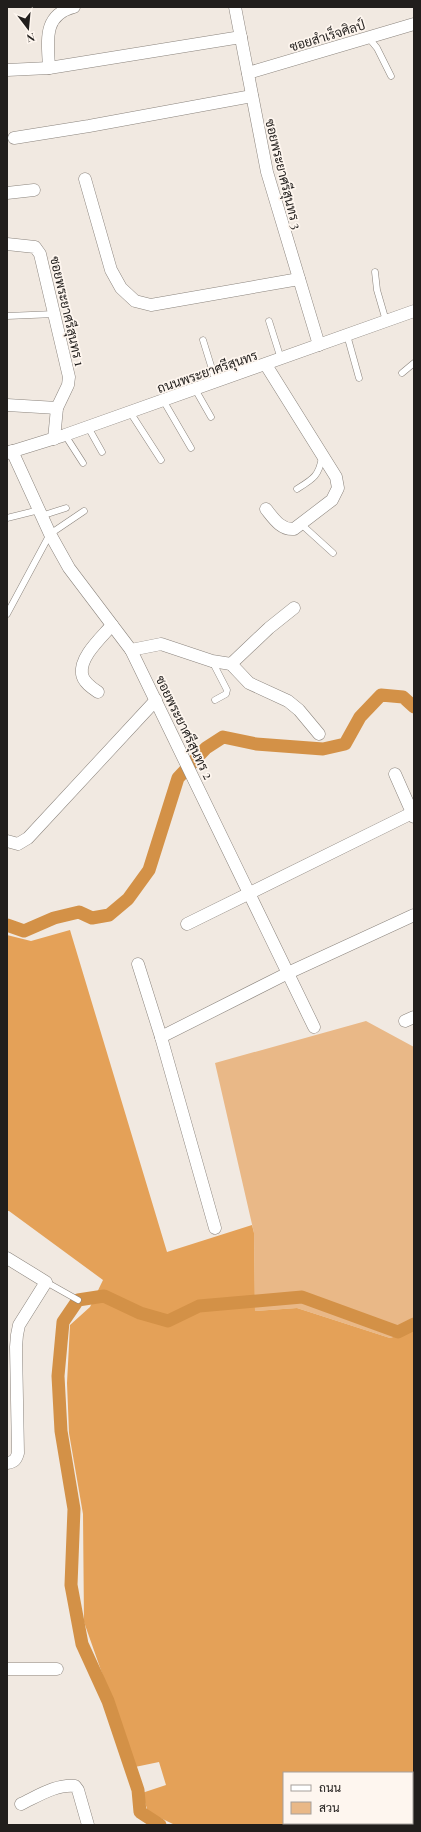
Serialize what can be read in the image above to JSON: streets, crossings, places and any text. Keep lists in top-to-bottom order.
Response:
{
  "streets": {
    "street": [
      "ซอยสำเร็จศิลป์",
      "ซอยพระยาศรีสุนทร 3",
      "ซอยพระยาศรีสุนทร 1",
      "ถนนพระยาศรีสุนทร",
      "ซอยพระยาศรีสุนทร 2"
    ]
  },
  "crossings": [
    ["ซอยสำเร็จศิลป์", "ซอยพระยาศรีสุนทร 3"],
    ["ซอยพระยาศรีสุนทร 3", "ถนนพระยาศรีสุนทร"],
    ["ซอยพระยาศรีสุนทร 1", "ถนนพระยาศรีสุนทร"],
    ["ถนนพระยาศรีสุนทร", "ซอยพระยาศรีสุนทร 2"]
  ],
  "legend": ["ถนน", "สวน"],
  "north": "bottom"
}
